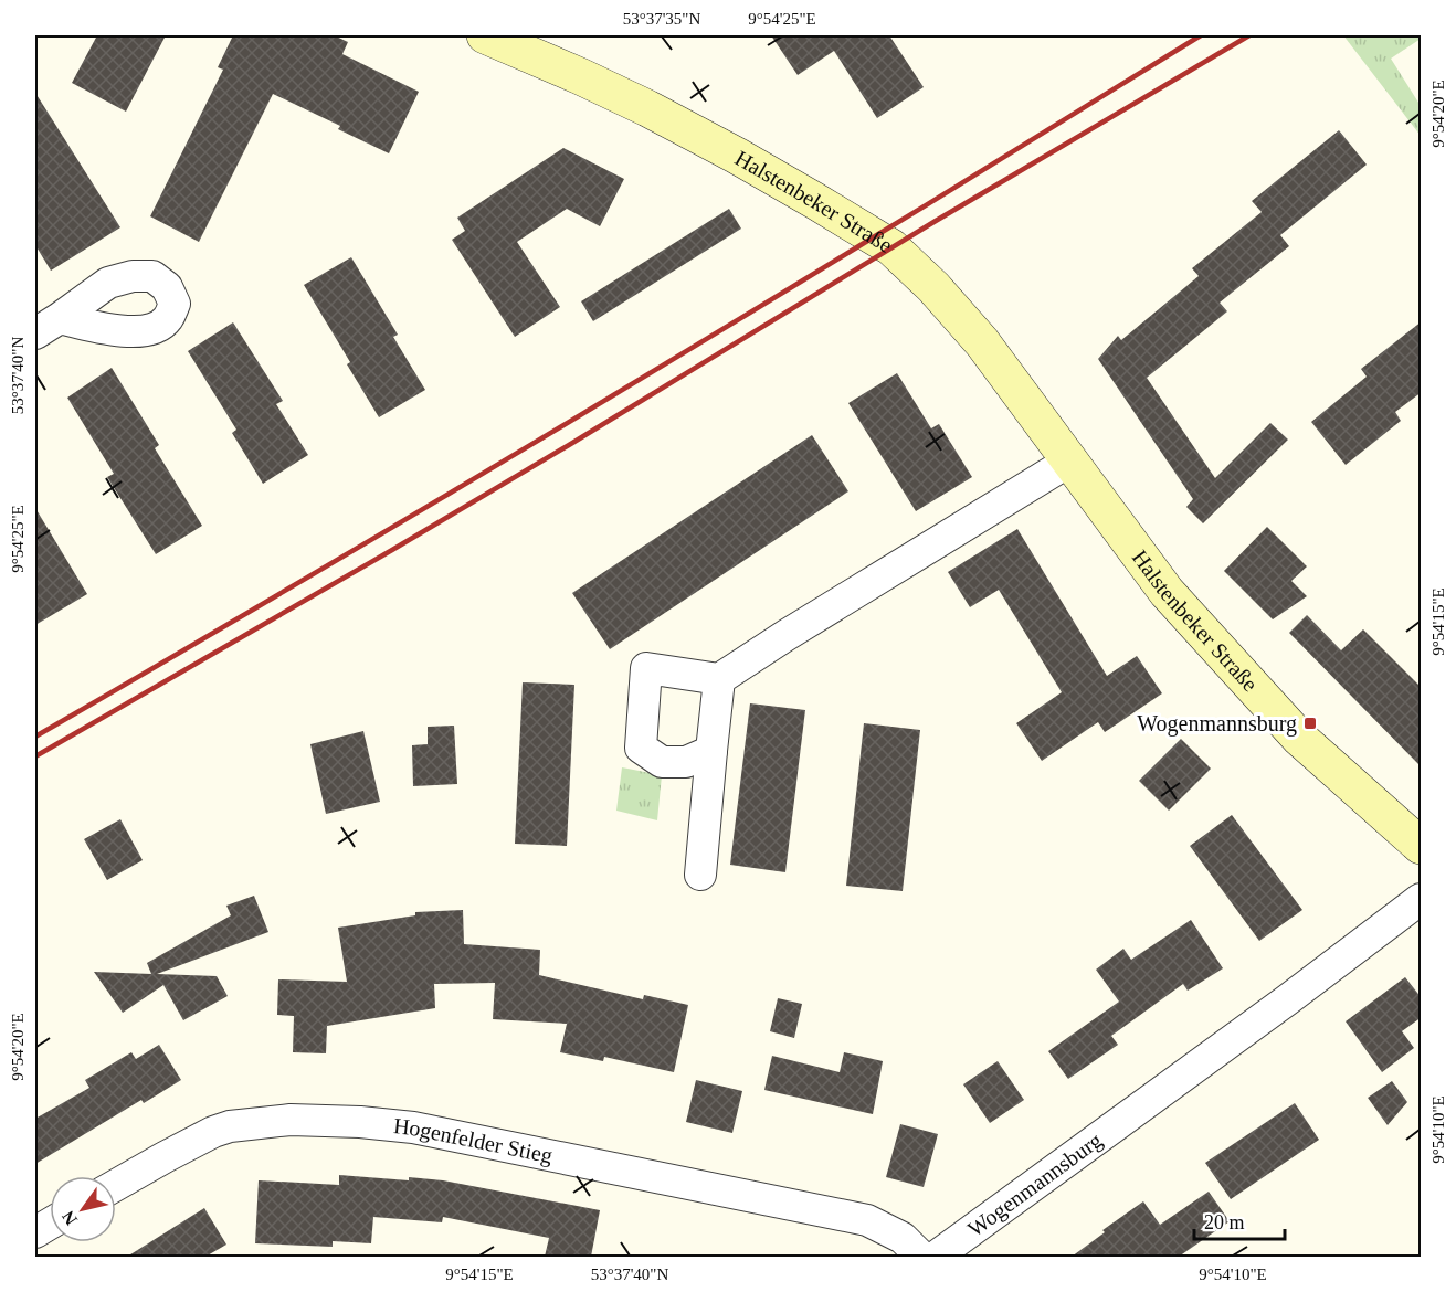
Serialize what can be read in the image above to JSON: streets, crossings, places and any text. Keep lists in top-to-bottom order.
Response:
{
  "streets": {
    "street": ["Halstenbeker Straße", "Hogenfelder Stieg", "Wogenmannsburg"]
  },
  "places": {
    "transit": ["Wogenmannsburg"]
  },
  "scale_bar": "20 m",
  "north": "bottom left",
  "coordinates": [
    "53°37'35\"N",
    "9°54'25\"E",
    "9°54'20\"E",
    "53°37'40\"N",
    "9°54'15\"E",
    "9°54'10\"E"
  ]
}
